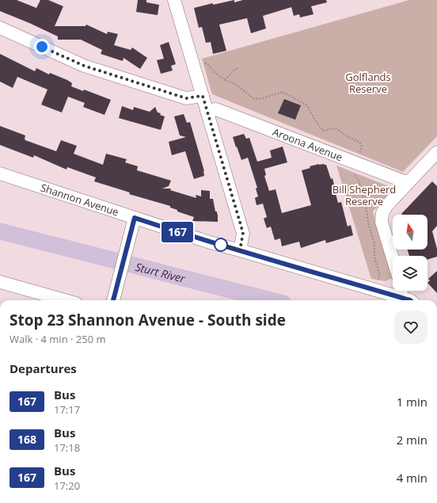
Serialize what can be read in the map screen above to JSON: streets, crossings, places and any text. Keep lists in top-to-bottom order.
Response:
{
  "streets": {
    "street": ["Aroona Avenue", "Shannon Avenue"]
  },
  "water": ["Sturt River"],
  "parks": ["Golflands Reserve", "Bill Shepherd Reserve"],
  "lines": ["bus line 167"],
  "north": "top",
  "page": {
    "on_map": "167",
    "heading": [
      ["Stop 23 Shannon Avenue - South side", "Walk · 4 min · 250 m"],
      "Departures"
    ],
    "list": [
      {
        "mark": "167",
        "name": "Bus",
        "note": "17:17",
        "value": "1 min"
      },
      {
        "mark": "168",
        "name": "Bus",
        "note": "17:18",
        "value": "2 min"
      },
      {
        "mark": "167",
        "name": "Bus",
        "note": "17:20",
        "value": "4 min"
      }
    ]
  }
}
